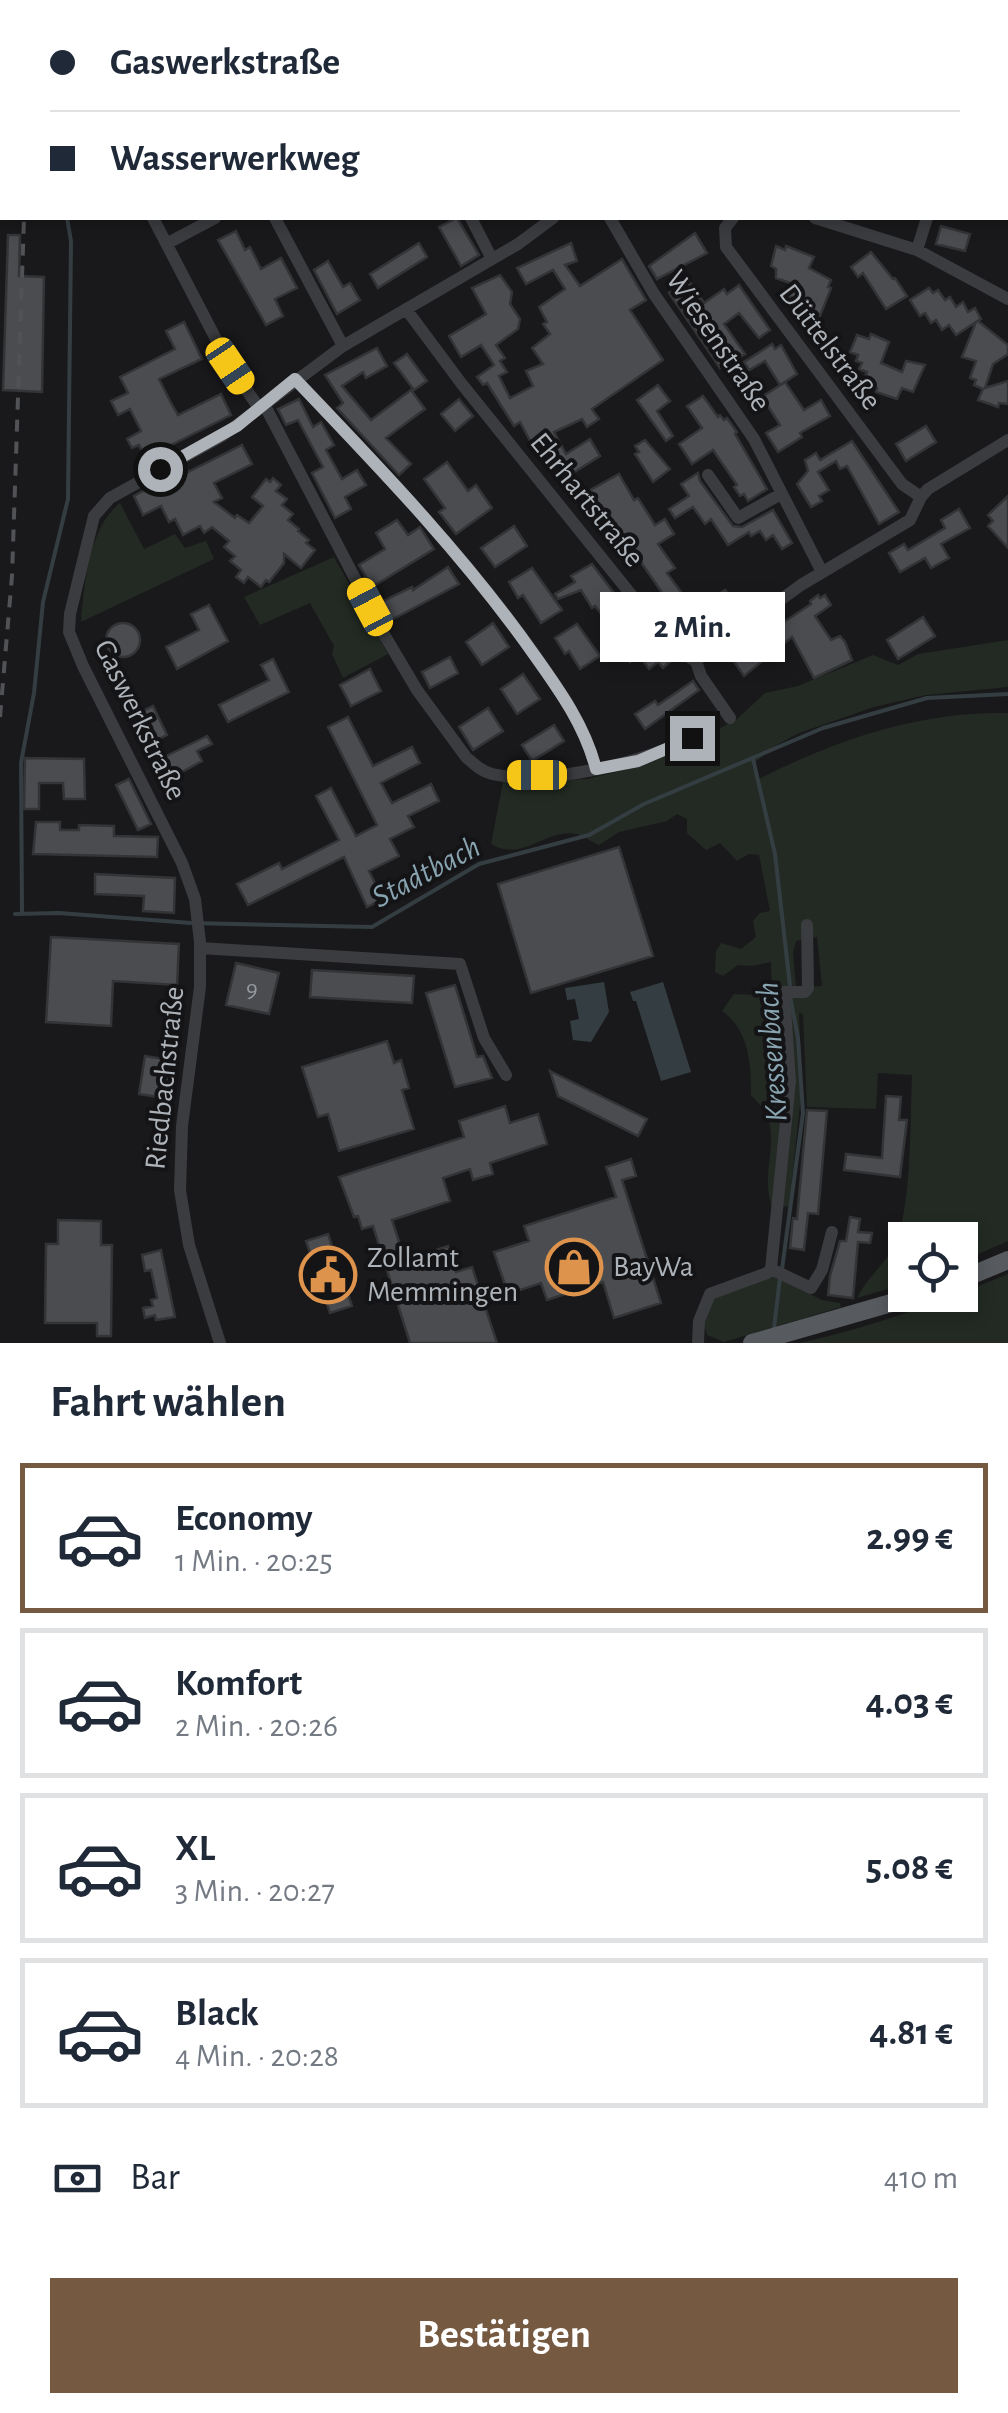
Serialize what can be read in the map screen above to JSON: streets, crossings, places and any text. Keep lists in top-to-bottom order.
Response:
{
  "streets": {
    "street": [
      "Wiesenstraße",
      "Düttelstraße",
      "Ehrhartstraße",
      "Gaswerkstraße",
      "Riedbachstraße"
    ]
  },
  "crossings": [
    ["Ehrhartstraße", "Gaswerkstraße"],
    ["Gaswerkstraße", "Riedbachstraße"]
  ],
  "water": ["Stadtbach", "Kressenbach"],
  "places": {
    "shop": ["BayWa"],
    "public building": ["Zollamt Memmingen"]
  },
  "house_numbers": ["9"],
  "page": {
    "banner": ["Gaswerkstraße", "Wasserwerkweg"],
    "bubble": "2 Min.",
    "heading": "Fahrt wählen",
    "list": [
      {
        "name": "Economy",
        "note": "1 Min. · 20:25",
        "value": "2.99 €"
      },
      {
        "name": "Komfort",
        "note": "2 Min. · 20:26",
        "value": "4.03 €"
      },
      {
        "name": "XL",
        "note": "3 Min. · 20:27",
        "value": "5.08 €"
      },
      {
        "name": "Black",
        "note": "4 Min. · 20:28",
        "value": "4.81 €"
      }
    ],
    "pay": ["Bar", "410 m"],
    "buttons": "Bestätigen"
  }
}
